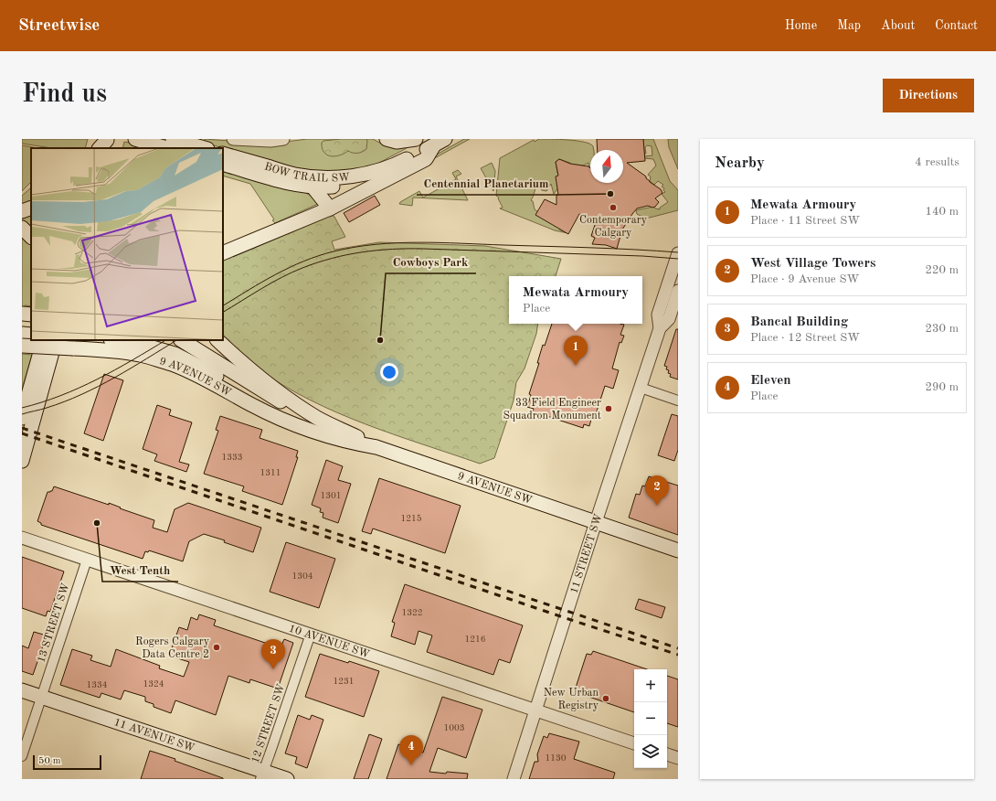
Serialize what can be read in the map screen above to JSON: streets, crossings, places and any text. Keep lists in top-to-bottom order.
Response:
{
  "streets": {
    "main road": ["BOW TRAIL SW", "9 AVENUE SW", "11 AVENUE SW"],
    "street": [
      "11 STREET SW",
      "13 STREET SW",
      "10 AVENUE SW",
      "12 STREET SW"
    ]
  },
  "crossings": [
    ["9 AVENUE SW", "11 STREET SW"],
    ["11 STREET SW", "10 AVENUE SW"],
    ["13 STREET SW", "10 AVENUE SW"],
    ["13 STREET SW", "11 AVENUE SW"],
    ["10 AVENUE SW", "12 STREET SW"],
    ["12 STREET SW", "11 AVENUE SW"]
  ],
  "places": [
    "Centennial Planetarium",
    "Contemporary Calgary",
    "Cowboys Park",
    "33 Field Engineer Squadron Monument",
    "West Tenth",
    "Rogers Calgary Data Centre 2",
    "New Urban Registry"
  ],
  "house_numbers": [
    "1333",
    "1311",
    "1301",
    "1215",
    "1304",
    "1322",
    "1216",
    "1231",
    "1324",
    "1334",
    "1003",
    "1130"
  ],
  "scale_bar": "50 m",
  "north": "top",
  "page": {
    "header": "Streetwise",
    "nav": [
      "Home",
      "Map",
      "About",
      "Contact"
    ],
    "buttons": "Directions",
    "title": "Find us",
    "heading": ["Nearby", "4 results"],
    "list": [
      {
        "mark": "1",
        "name": "Mewata Armoury",
        "note": "Place · 11 Street SW",
        "value": "140 m"
      },
      {
        "mark": "2",
        "name": "West Village Towers",
        "note": "Place · 9 Avenue SW",
        "value": "220 m"
      },
      {
        "mark": "3",
        "name": "Bancal Building",
        "note": "Place · 12 Street SW",
        "value": "230 m"
      },
      {
        "mark": "4",
        "name": "Eleven",
        "note": "Place",
        "value": "290 m"
      }
    ],
    "popup": ["Mewata Armoury", "Place"],
    "pins": [
      "1",
      "2",
      "3",
      "4"
    ],
    "map_buttons": ["+", "−"],
    "scale": "50 m"
  }
}
